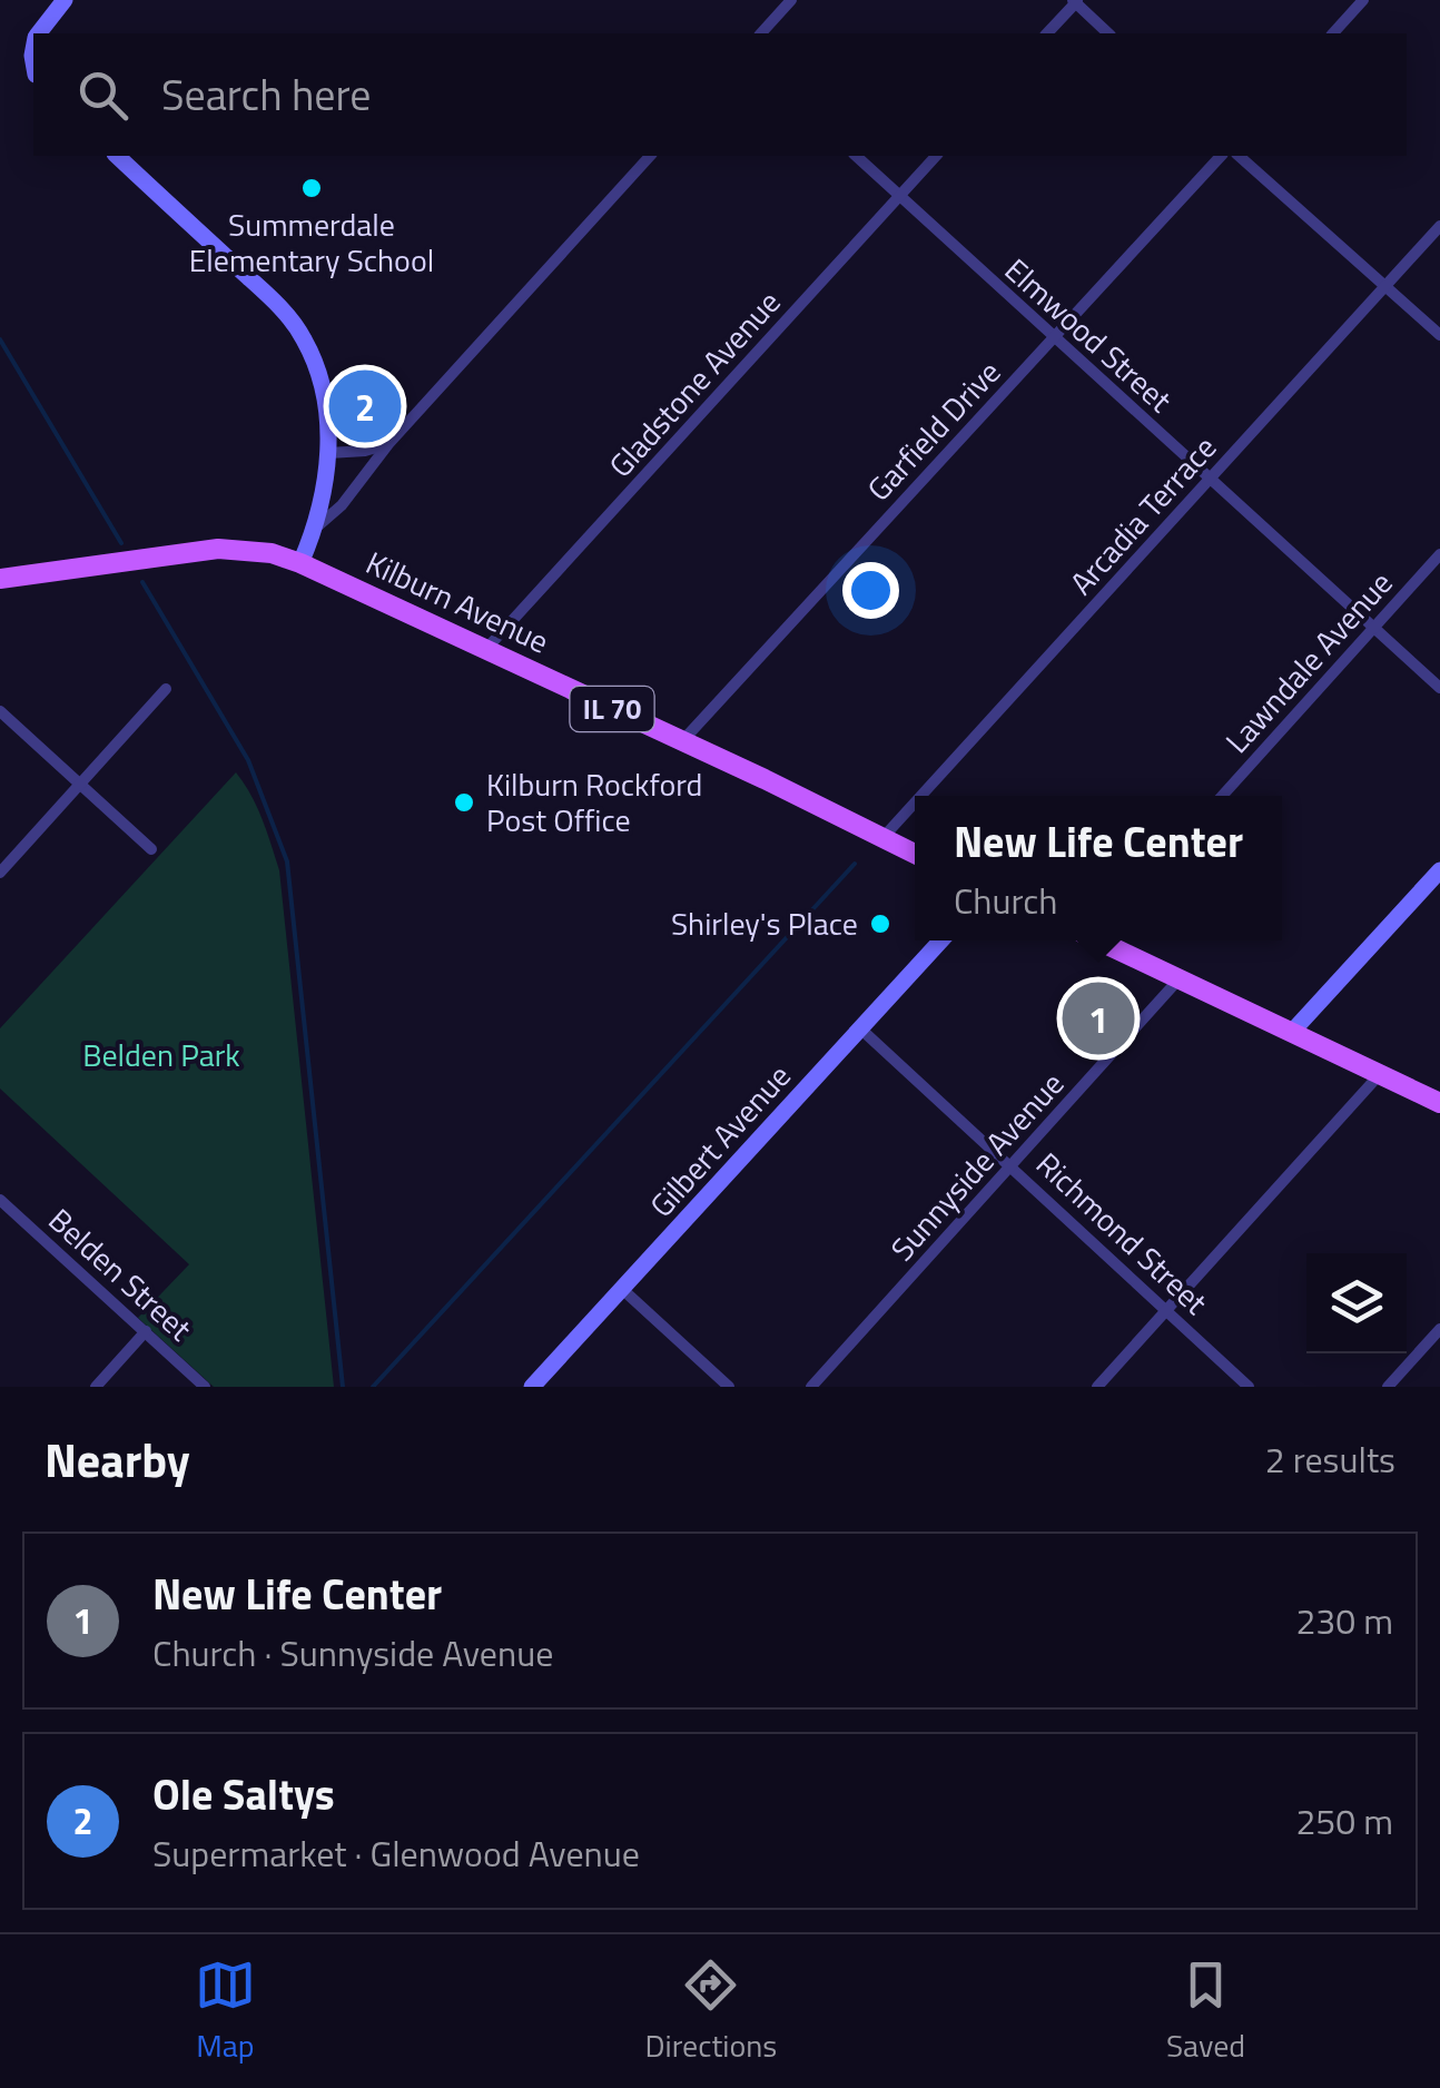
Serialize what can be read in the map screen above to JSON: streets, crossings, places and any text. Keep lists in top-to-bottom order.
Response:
{
  "streets": {
    "main road": ["Kilburn Avenue", "IL 70"],
    "street": [
      "Elmwood Street",
      "Gladstone Avenue",
      "Garfield Drive",
      "Arcadia Terrace",
      "Lawndale Avenue",
      "Gilbert Avenue",
      "Sunnyside Avenue",
      "Richmond Street",
      "Belden Street"
    ]
  },
  "crossings": [
    ["Elmwood Street", "Gladstone Avenue"],
    ["Elmwood Street", "Garfield Drive"],
    ["Elmwood Street", "Arcadia Terrace"],
    ["Elmwood Street", "Lawndale Avenue"],
    ["Gladstone Avenue", "Kilburn Avenue"],
    ["Garfield Drive", "Kilburn Avenue"],
    ["Arcadia Terrace", "Kilburn Avenue"],
    ["Gilbert Avenue", "Richmond Street"],
    ["Sunnyside Avenue", "Richmond Street"]
  ],
  "parks": ["Belden Park"],
  "places": ["Summerdale Elementary School", "Kilburn Rockford Post Office", "Shirley's Place"],
  "page": {
    "search": "Search here",
    "pins": ["2", "1"],
    "popup": ["New Life Center", "Church"],
    "heading": ["Nearby", "2 results"],
    "list": [
      {
        "mark": "1",
        "name": "New Life Center",
        "note": "Church · Sunnyside Avenue",
        "value": "230 m"
      },
      {
        "mark": "2",
        "name": "Ole Saltys",
        "note": "Supermarket · Glenwood Avenue",
        "value": "250 m"
      }
    ],
    "nav": ["Map", "Directions", "Saved"]
  }
}
